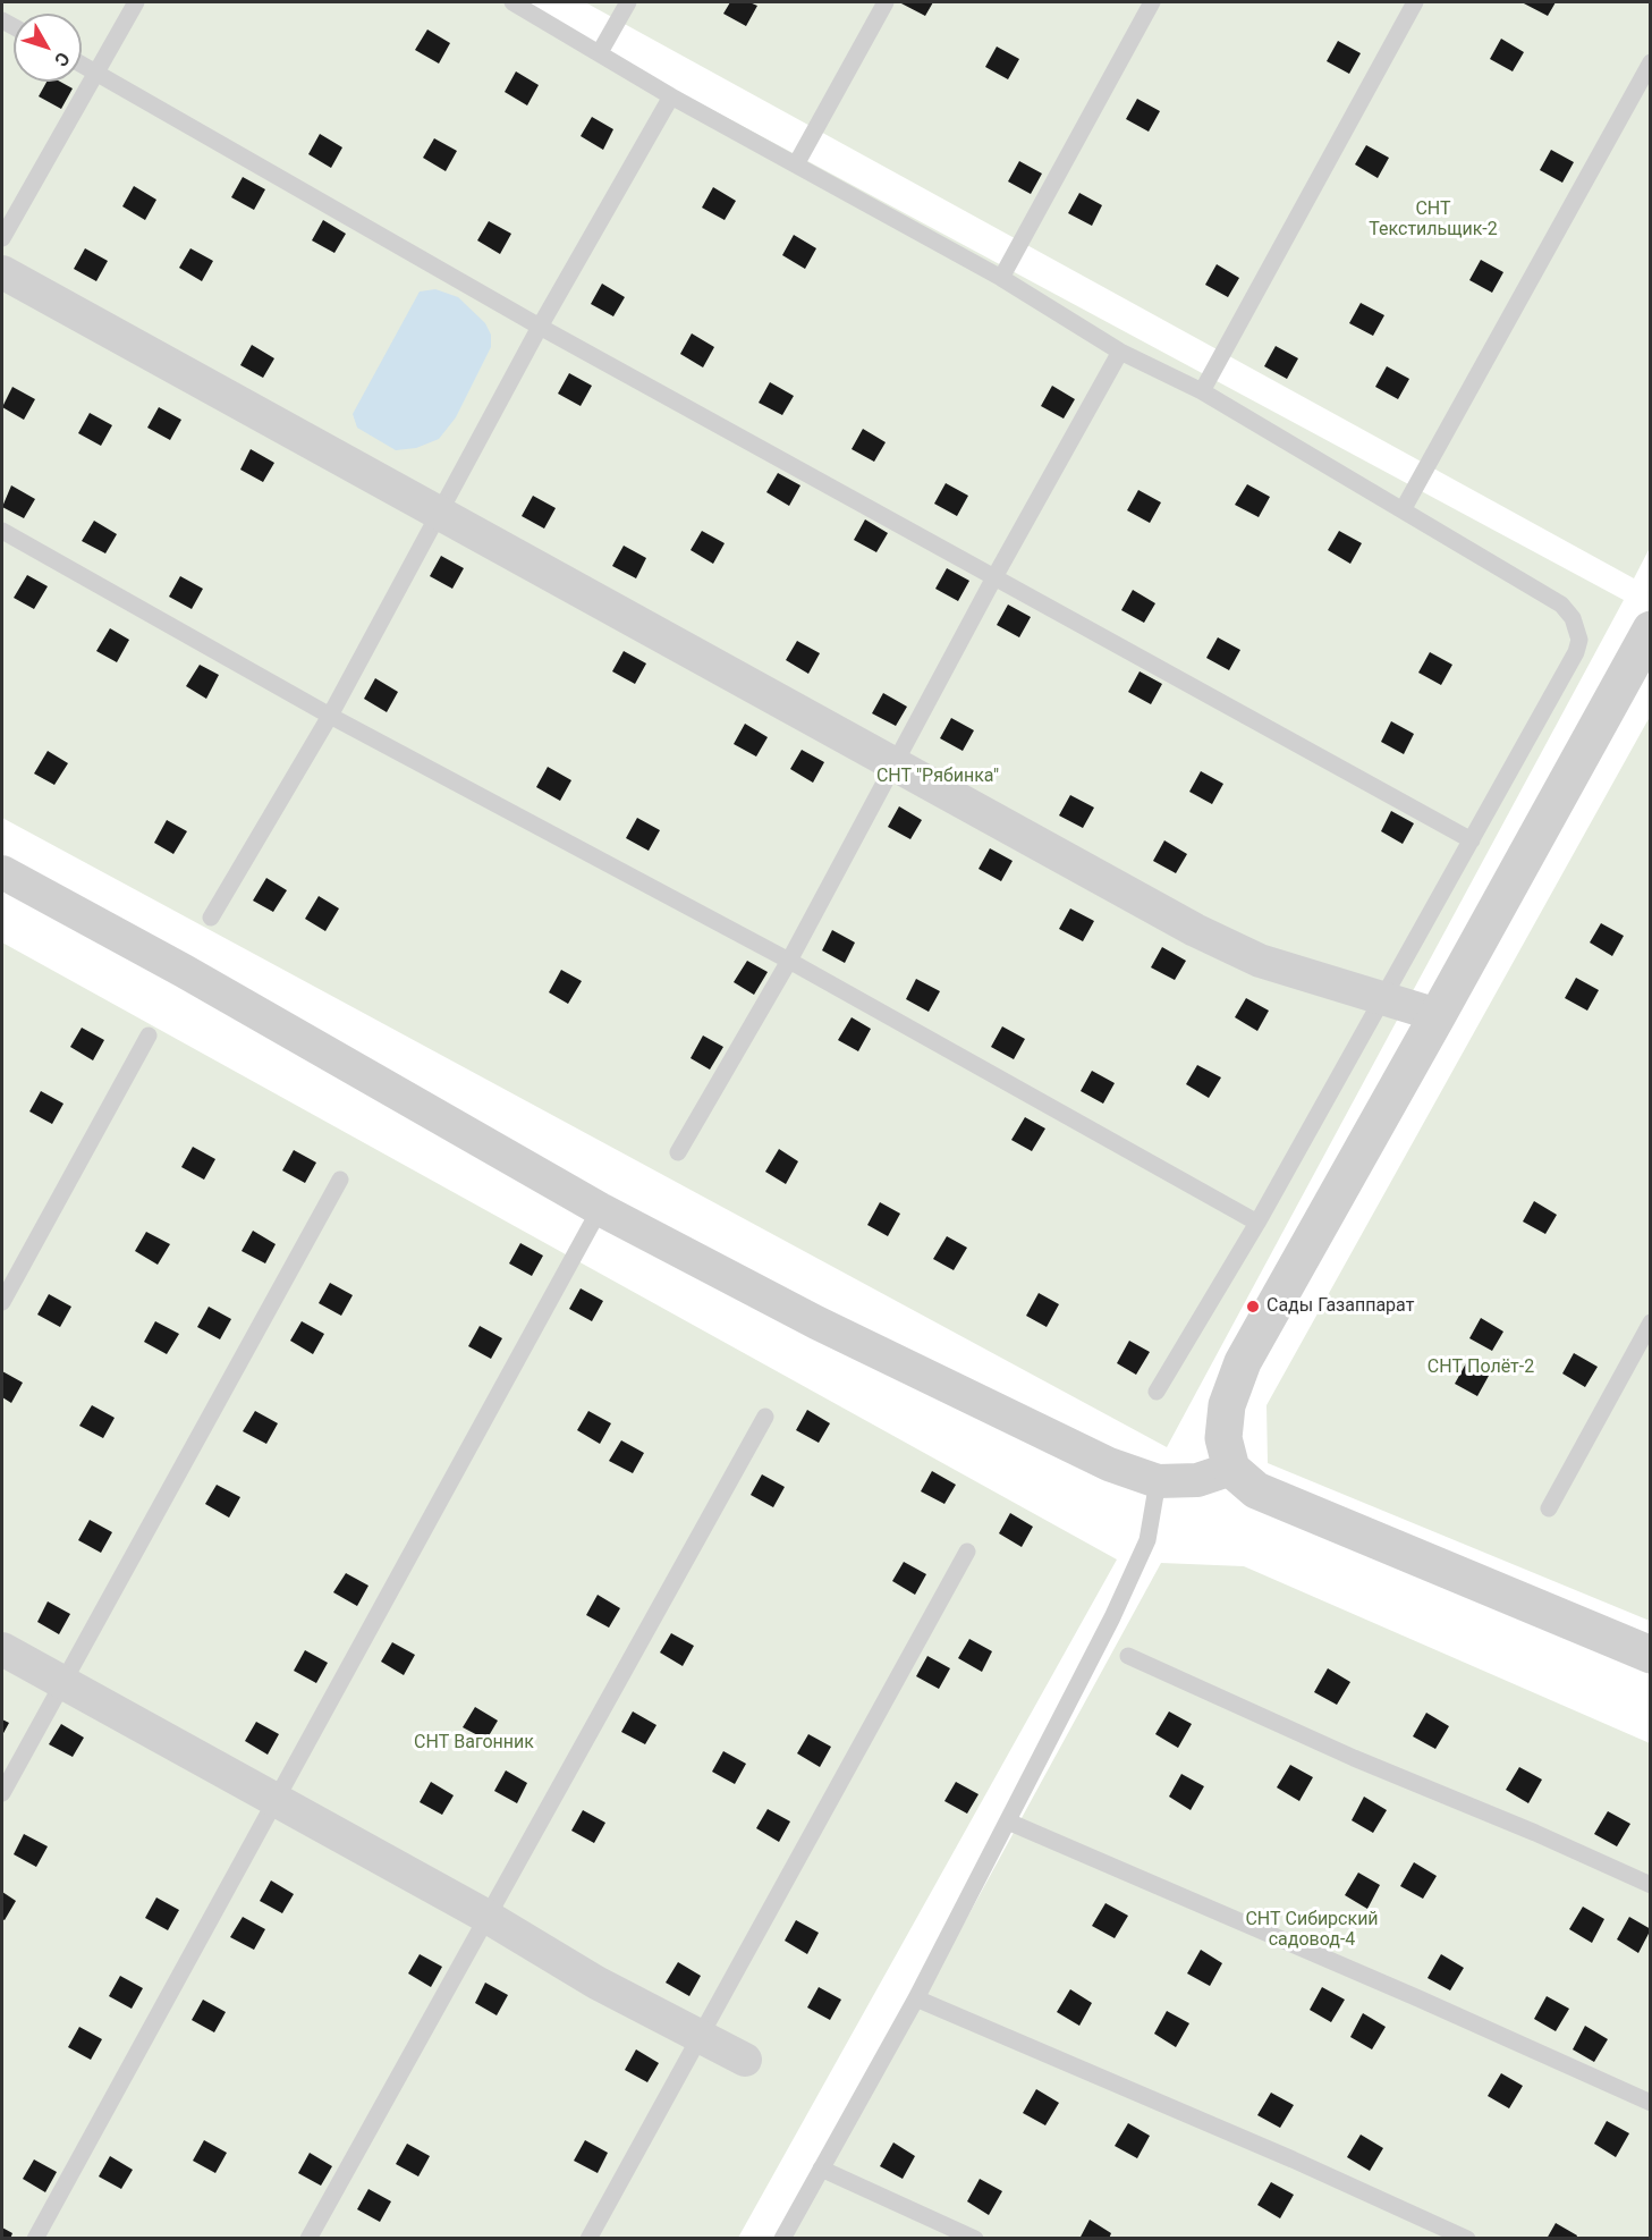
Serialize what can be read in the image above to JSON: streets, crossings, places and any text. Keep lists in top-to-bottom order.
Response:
{
  "parks": [
    "СНТ Текстильщик-2",
    "СНТ \"Рябинка\"",
    "СНТ Полёт-2",
    "СНТ Вагонник",
    "СНТ Сибирский садовод-4"
  ],
  "places": ["Сады Газаппарат"],
  "north": "bottom right"
}
